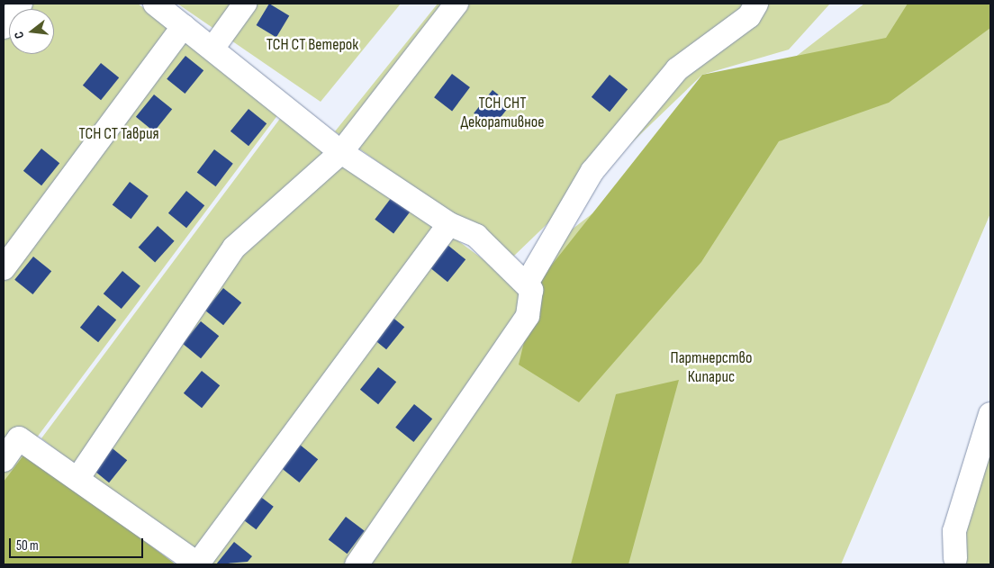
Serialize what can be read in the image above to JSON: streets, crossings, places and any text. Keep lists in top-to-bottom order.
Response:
{
  "parks": [
    "ТСН СТ Ветерок",
    "ТСН СНТ Декоративное",
    "ТСН СТ Таврия",
    "Партнерство Кипарис"
  ],
  "scale_bar": "50 m",
  "north": "left"
}
